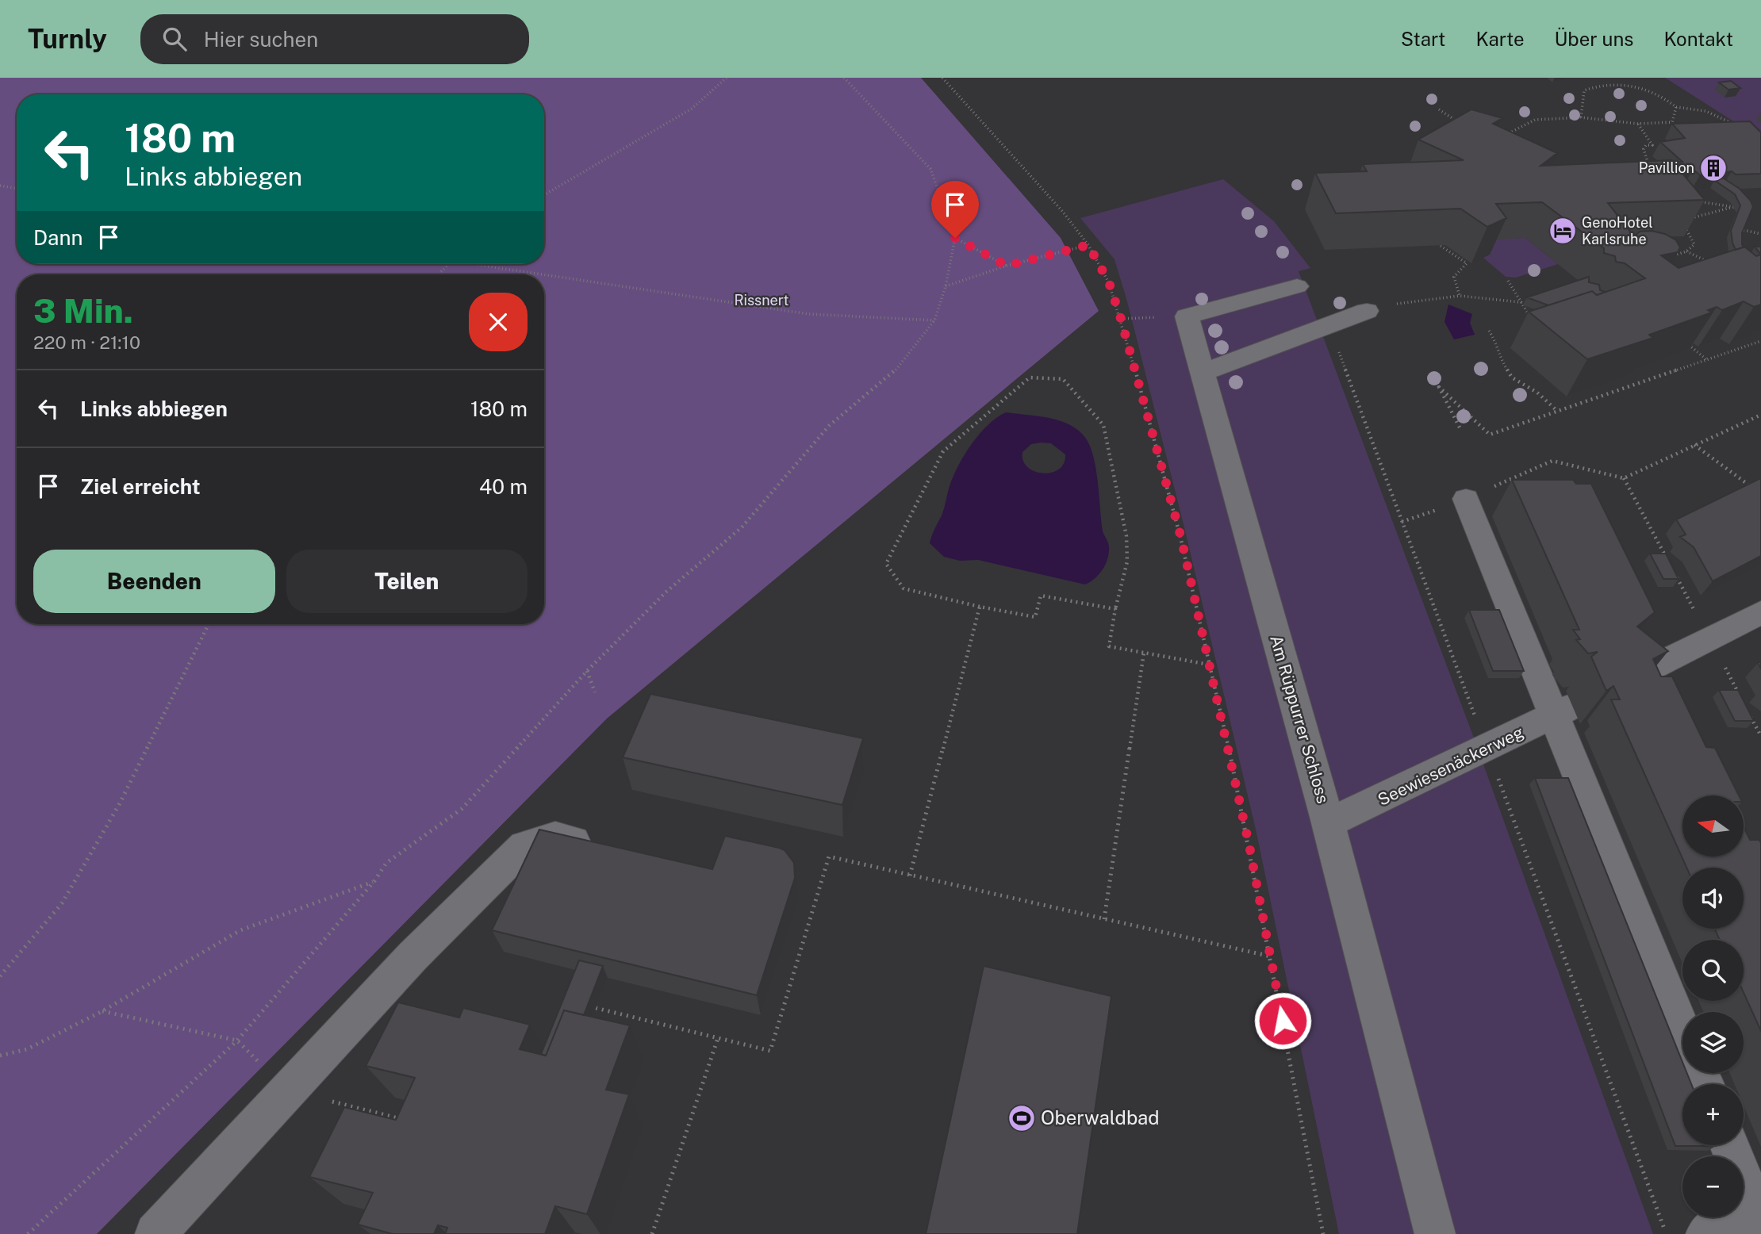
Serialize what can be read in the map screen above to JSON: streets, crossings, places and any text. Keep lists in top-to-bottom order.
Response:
{
  "streets": {
    "street": ["Am Rüppurrer Schloss", "Seewiesenäckerweg"]
  },
  "crossings": [
    ["Am Rüppurrer Schloss", "Seewiesenäckerweg"]
  ],
  "parks": ["Rissnert"],
  "places": {
    "building": ["Pavillion"],
    "hotel": ["GenoHotel Karlsruhe"],
    "sports": ["Oberwaldbad"]
  },
  "north": "left",
  "page": {
    "header": "Turnly",
    "search": "Hier suchen",
    "nav": [
      "Start",
      "Karte",
      "Über uns",
      "Kontakt"
    ],
    "turn": ["180 m", "Links abbiegen"],
    "then": "Dann",
    "heading": ["3 Min.", "220 m · 21:10"],
    "list": [
      {
        "name": "Links abbiegen",
        "value": "180 m"
      },
      {
        "name": "Ziel erreicht",
        "value": "40 m"
      }
    ],
    "buttons": ["Beenden", "Teilen"],
    "map_buttons": ["+", "−"]
  }
}
